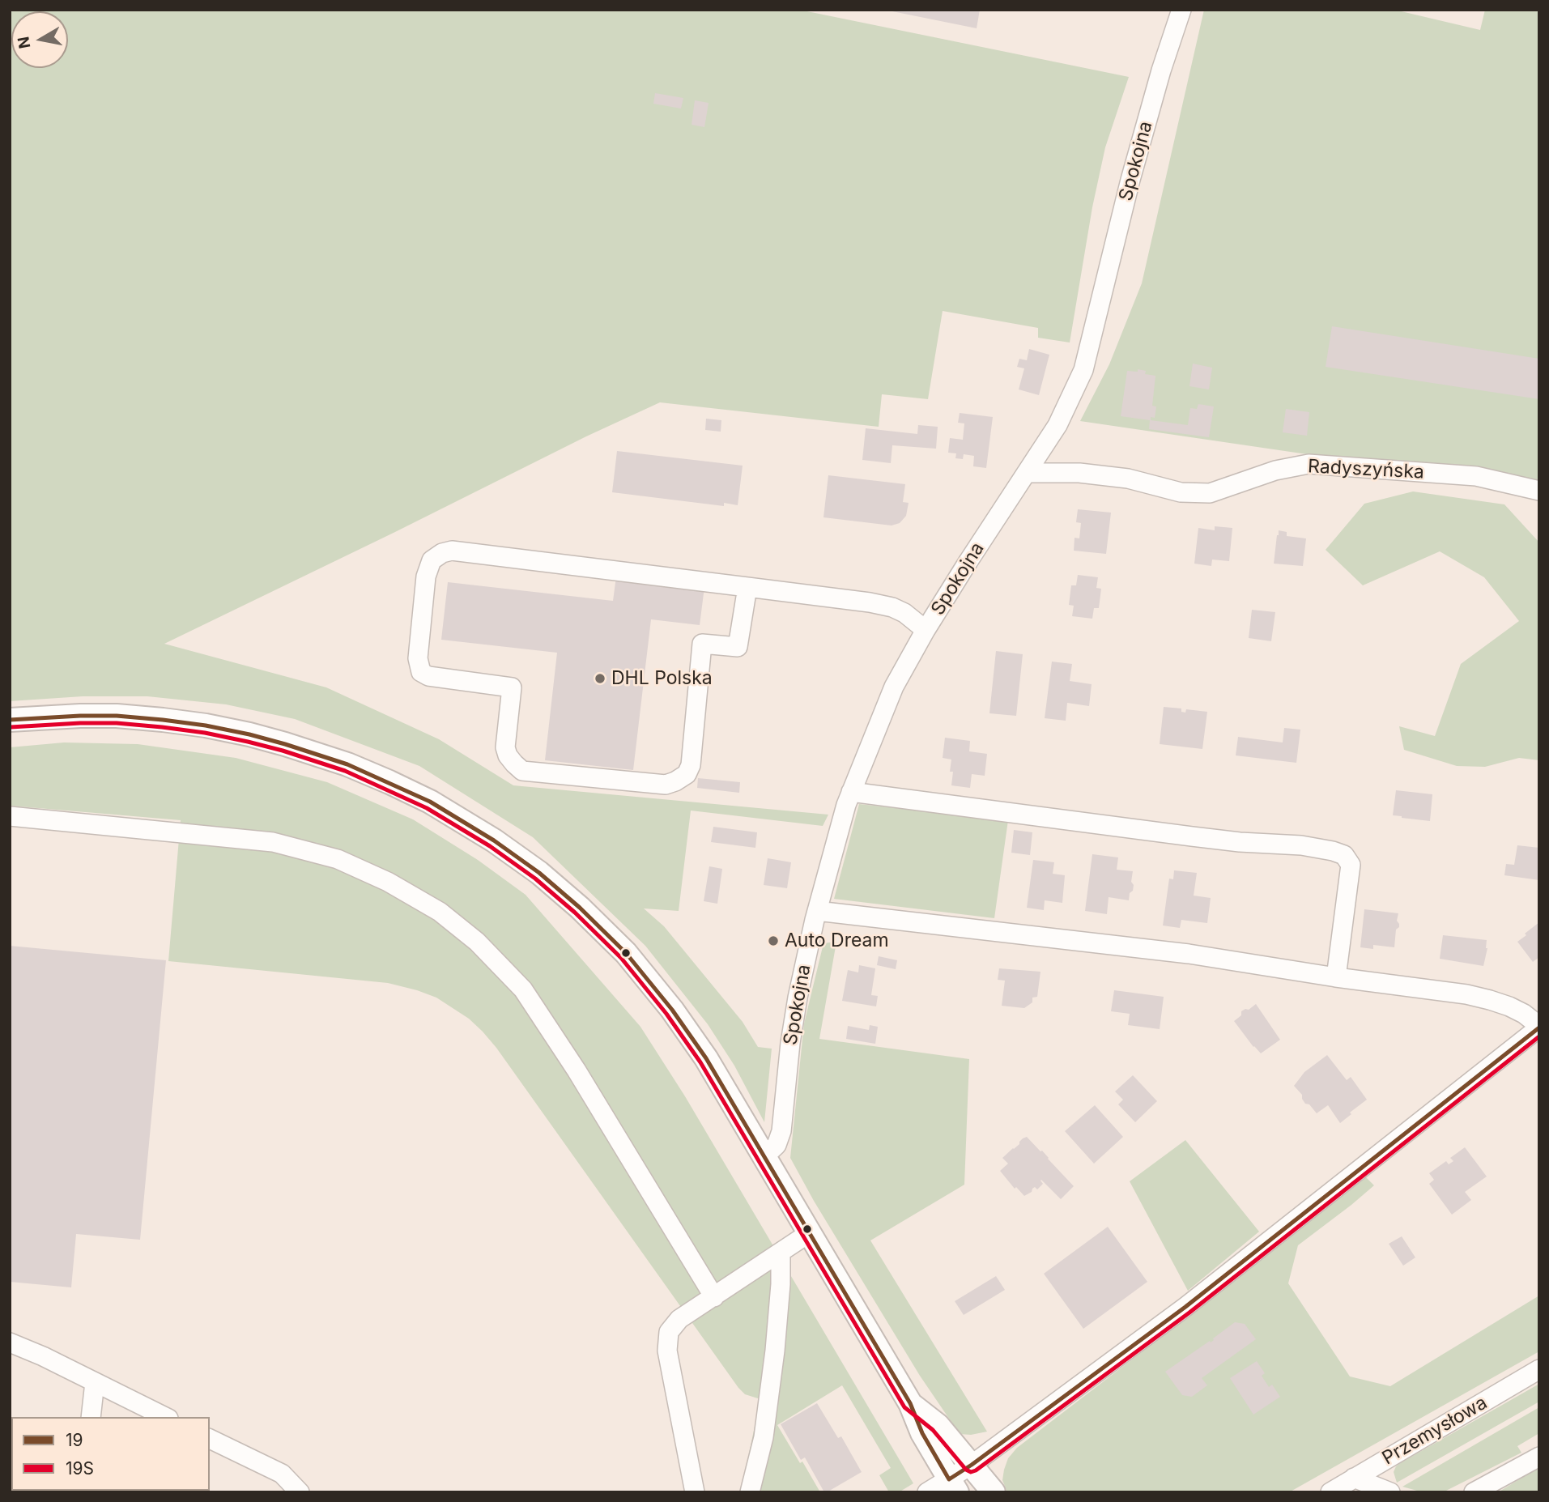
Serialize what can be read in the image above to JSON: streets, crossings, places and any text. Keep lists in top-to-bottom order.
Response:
{
  "streets": {
    "street": ["Spokojna", "Radyszyńska", "Przemysłowa"]
  },
  "crossings": [
    ["Spokojna", "Radyszyńska"]
  ],
  "places": ["DHL Polska", "Auto Dream"],
  "lines": ["transit line 19", "transit line 19S"],
  "legend": ["19", "19S"],
  "north": "left"
}
